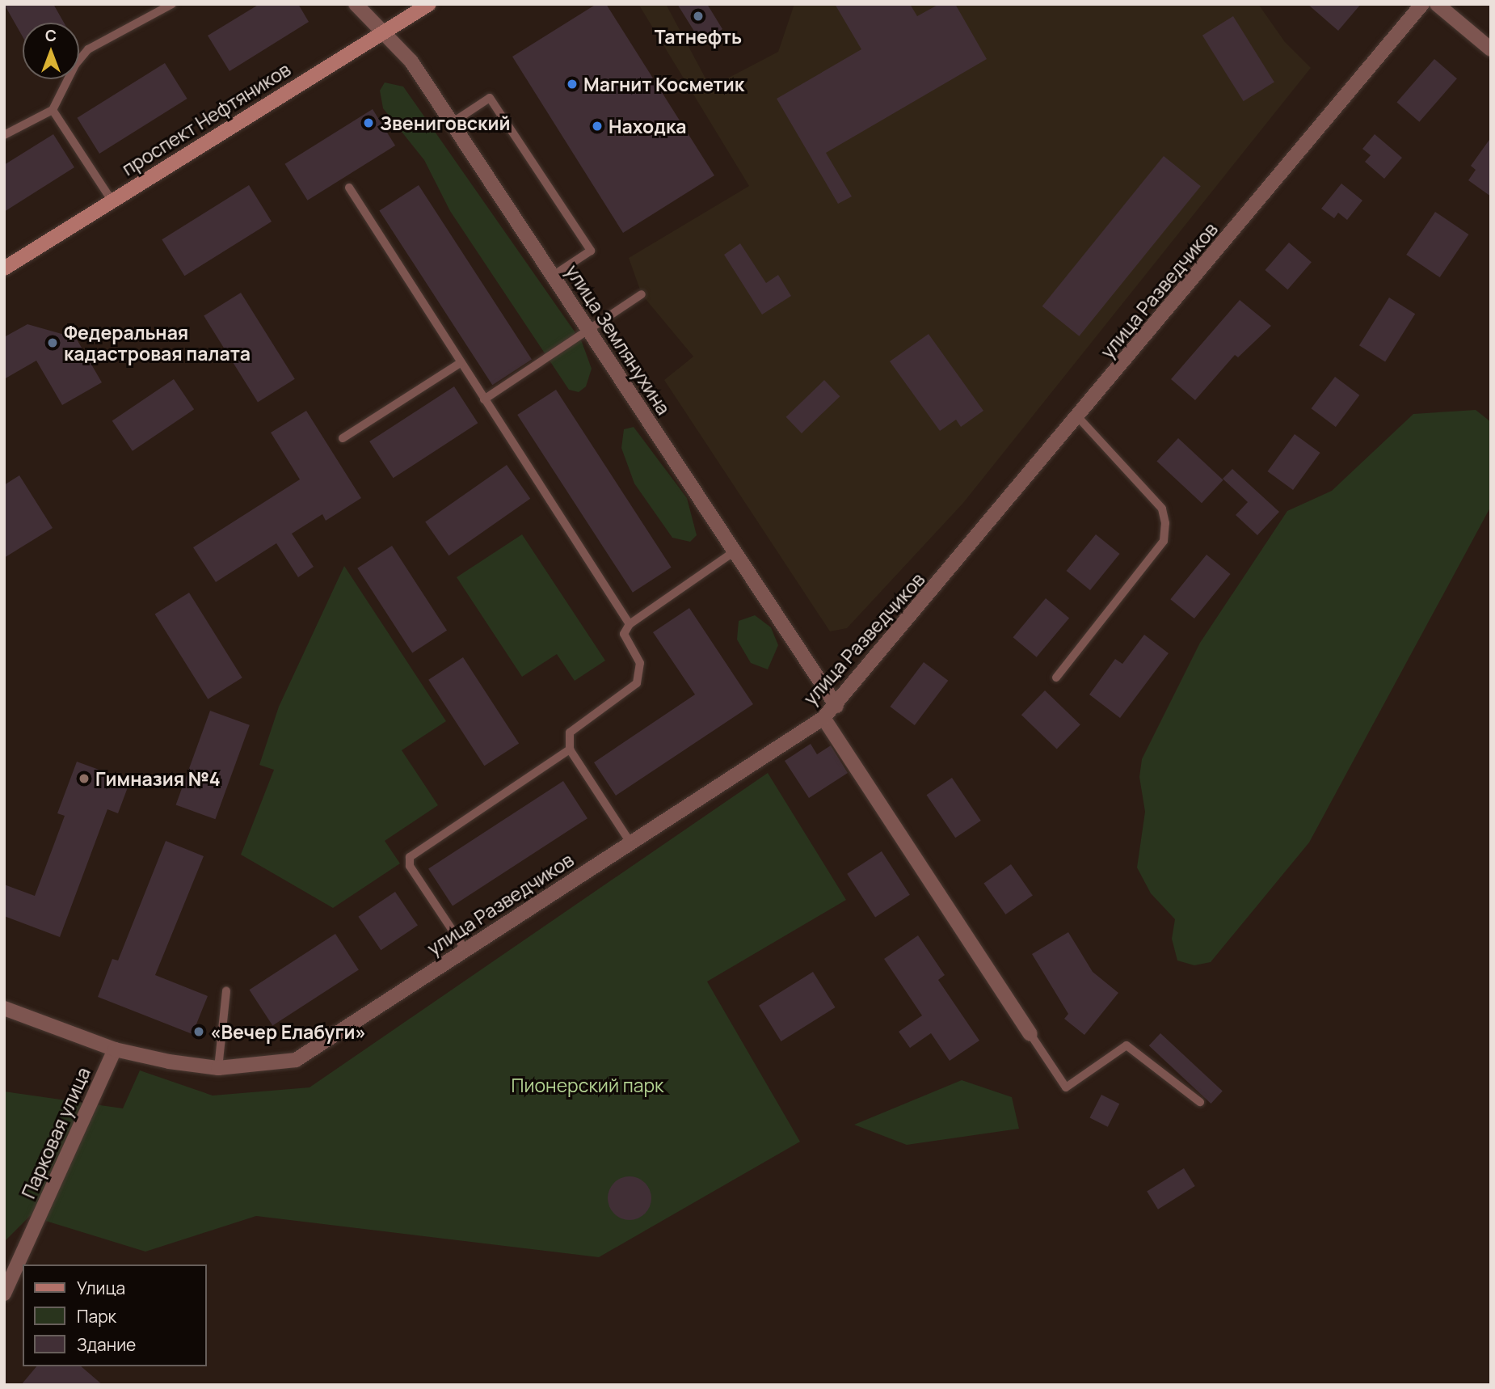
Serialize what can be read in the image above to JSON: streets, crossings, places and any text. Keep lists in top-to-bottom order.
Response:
{
  "streets": {
    "main road": ["проспект Нефтяников"],
    "street": ["улица Разведчиков", "улица Землянухина", "Парковая улица"]
  },
  "crossings": [
    ["проспект Нефтяников", "улица Землянухина"],
    ["улица Разведчиков", "улица Землянухина"],
    ["улица Разведчиков", "Парковая улица"]
  ],
  "parks": ["Пионерский парк"],
  "places": [
    "Татнефть",
    "Магнит Косметик",
    "Звениговский",
    "Находка",
    "Федеральная кадастровая палата",
    "Гимназия №4",
    "«Вечер Елабуги»"
  ],
  "legend": ["Улица", "Парк", "Здание"],
  "north": "top"
}
